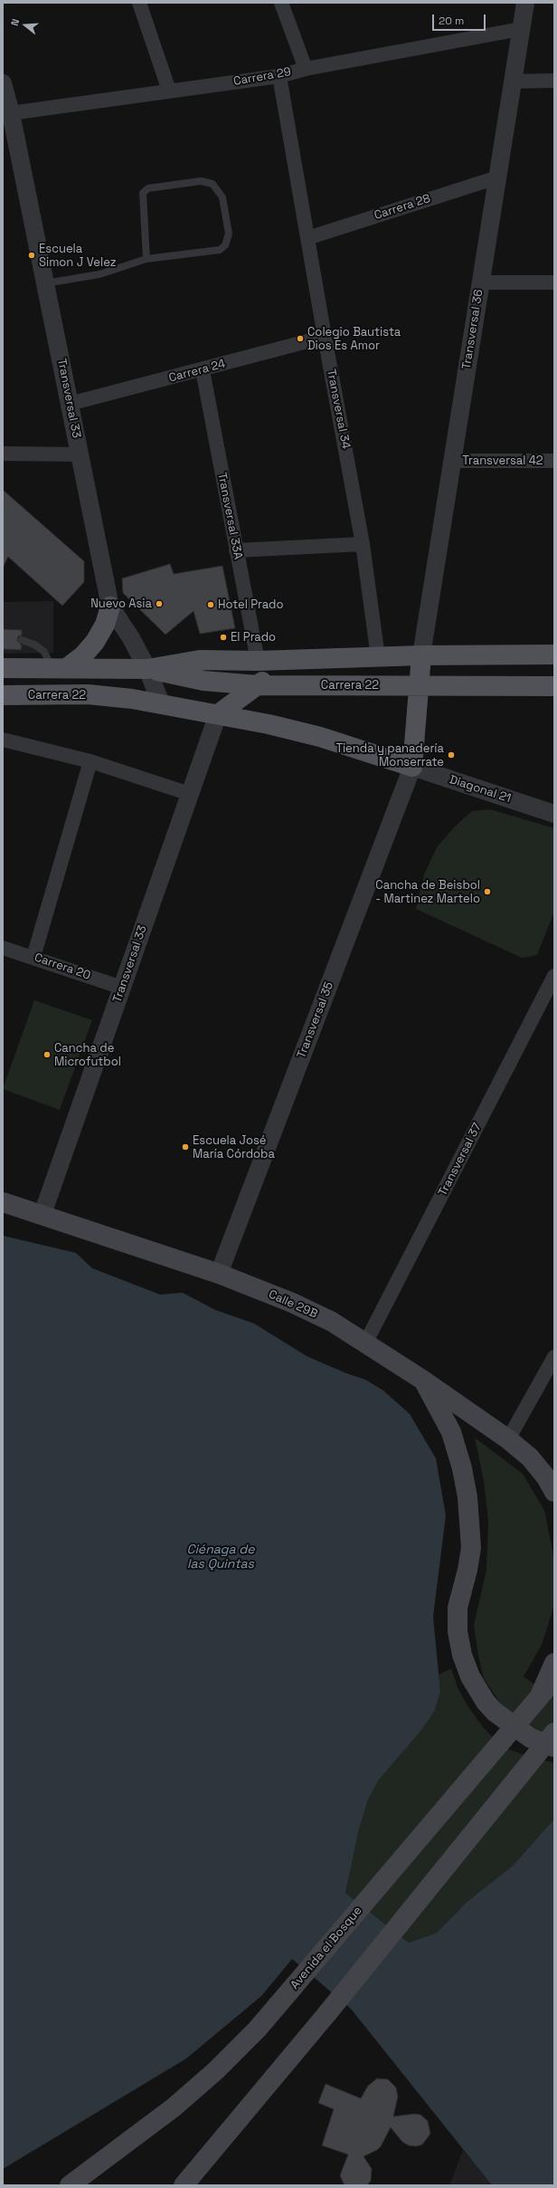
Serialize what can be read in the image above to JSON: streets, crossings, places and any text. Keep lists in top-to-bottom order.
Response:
{
  "streets": {
    "main road": [
      "Carrera 22",
      "Diagonal 21",
      "Calle 29B",
      "Avenida el Bosque"
    ],
    "street": [
      "Carrera 29",
      "Carrera 28",
      "Transversal 36",
      "Carrera 24",
      "Transversal 33",
      "Transversal 34",
      "Transversal 42",
      "Transversal 33A",
      "Carrera 20",
      "Transversal 35",
      "Transversal 37"
    ]
  },
  "crossings": [
    ["Carrera 29", "Transversal 36"],
    ["Carrera 29", "Transversal 33"],
    ["Carrera 29", "Transversal 34"],
    ["Carrera 28", "Transversal 36"],
    ["Carrera 28", "Transversal 34"],
    ["Transversal 36", "Transversal 42"],
    ["Transversal 36", "Carrera 22"],
    ["Carrera 24", "Transversal 33"],
    ["Carrera 24", "Transversal 34"],
    ["Carrera 24", "Transversal 33A"],
    ["Transversal 33", "Carrera 22"],
    ["Transversal 33", "Diagonal 21"],
    ["Transversal 33", "Carrera 20"],
    ["Transversal 33", "Calle 29B"],
    ["Transversal 34", "Carrera 22"],
    ["Transversal 33A", "Carrera 22"],
    ["Carrera 22", "Diagonal 21"],
    ["Diagonal 21", "Transversal 35"],
    ["Transversal 35", "Calle 29B"],
    ["Transversal 37", "Calle 29B"]
  ],
  "water": ["Ciénaga de las Quintas"],
  "places": [
    "Escuela Simon J Velez",
    "Colegio Bautista Dios Es Amor",
    "Nuevo Asia",
    "Hotel Prado",
    "El Prado",
    "Tienda y panadería Monserrate",
    "Cancha de Beisbol - Martinez Martelo",
    "Cancha de Microfutbol",
    "Escuela José María Córdoba"
  ],
  "scale_bar": "20 m",
  "north": "left"
}
